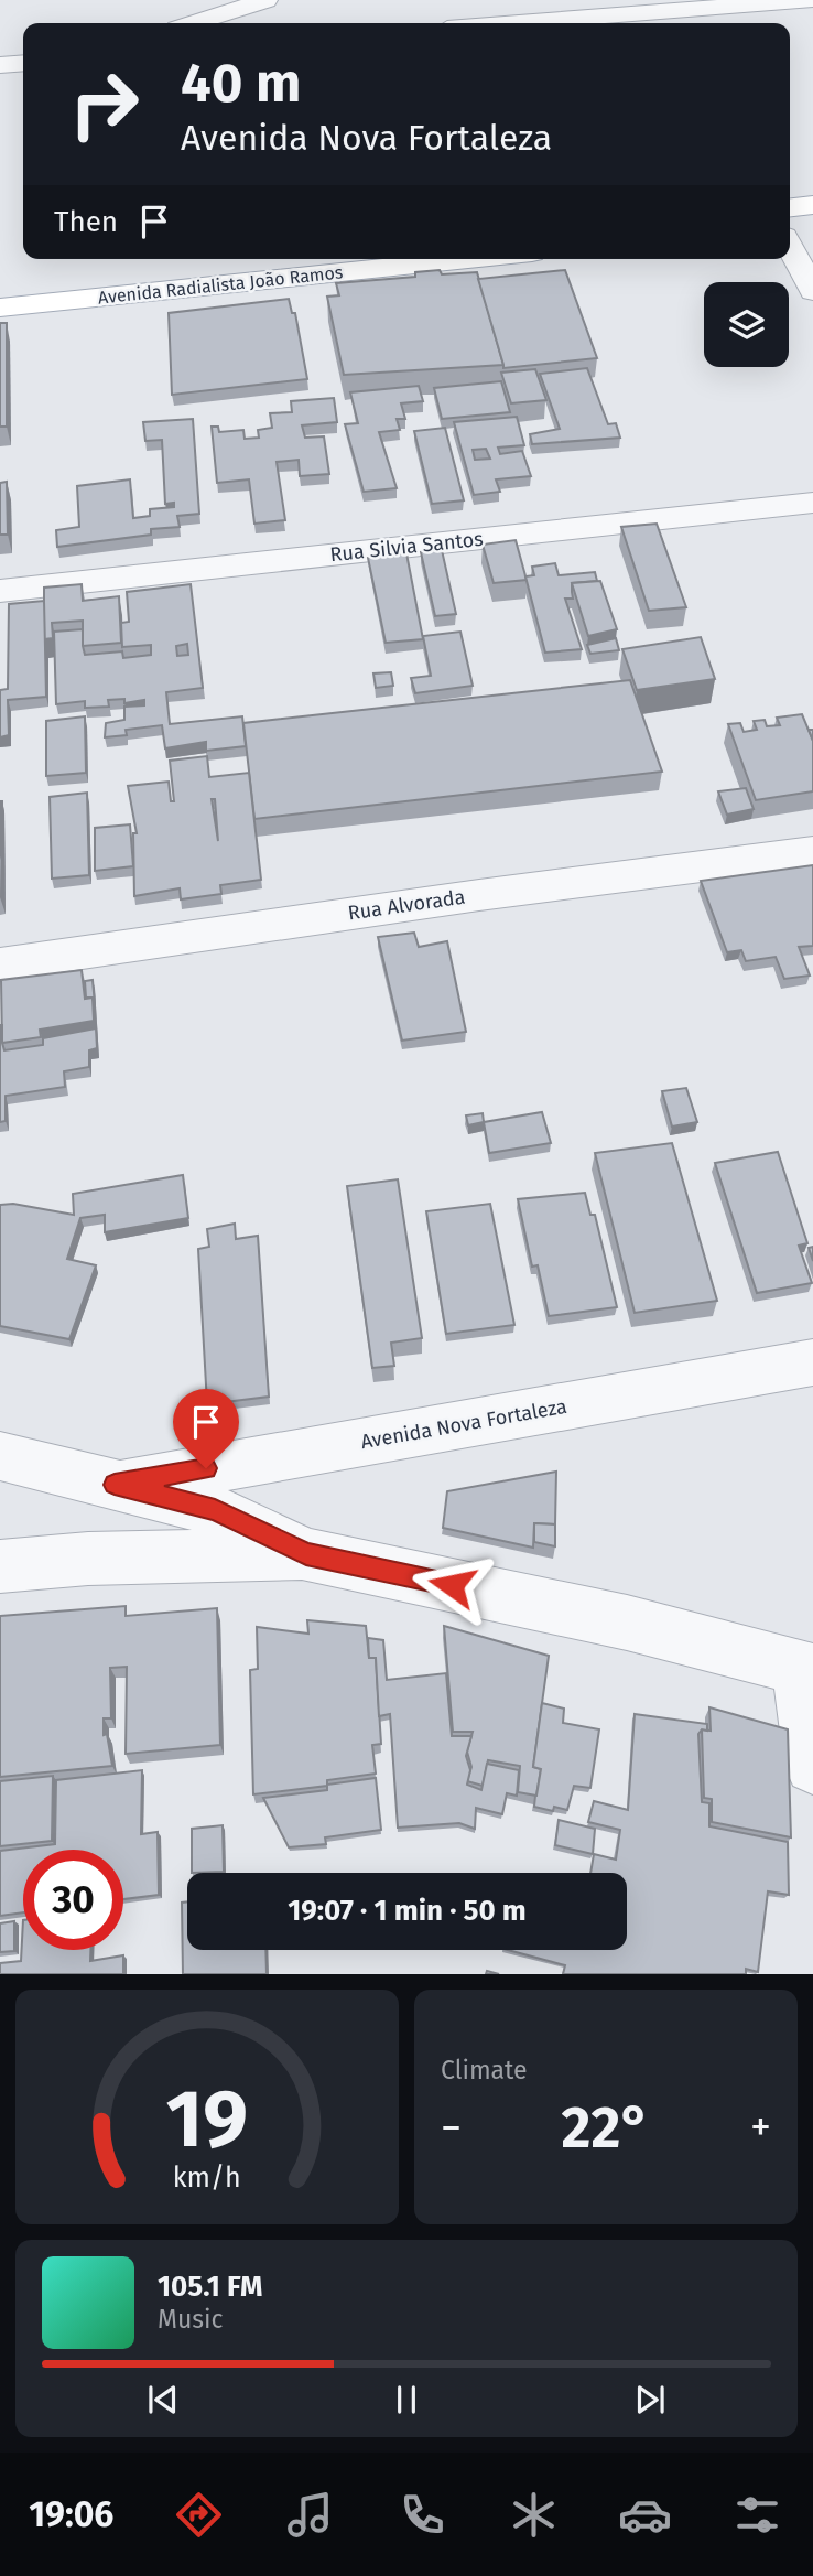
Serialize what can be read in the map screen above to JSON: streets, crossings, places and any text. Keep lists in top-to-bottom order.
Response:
{
  "streets": {
    "main road": ["Avenida Radialista João Ramos"],
    "street": ["Rua Silvia Santos", "Rua Alvorada", "Avenida Nova Fortaleza"]
  },
  "page": {
    "turn": ["40 m", "Avenida Nova Fortaleza"],
    "then": "Then",
    "limit": "30",
    "trip": "19:07 · 1 min · 50 m",
    "tile": "Climate",
    "heat": ["−", "22°", "+"],
    "song": ["105.1 FM", "Music"],
    "tabs": "19:06",
    "gauge": ["19", "km/h"]
  }
}
